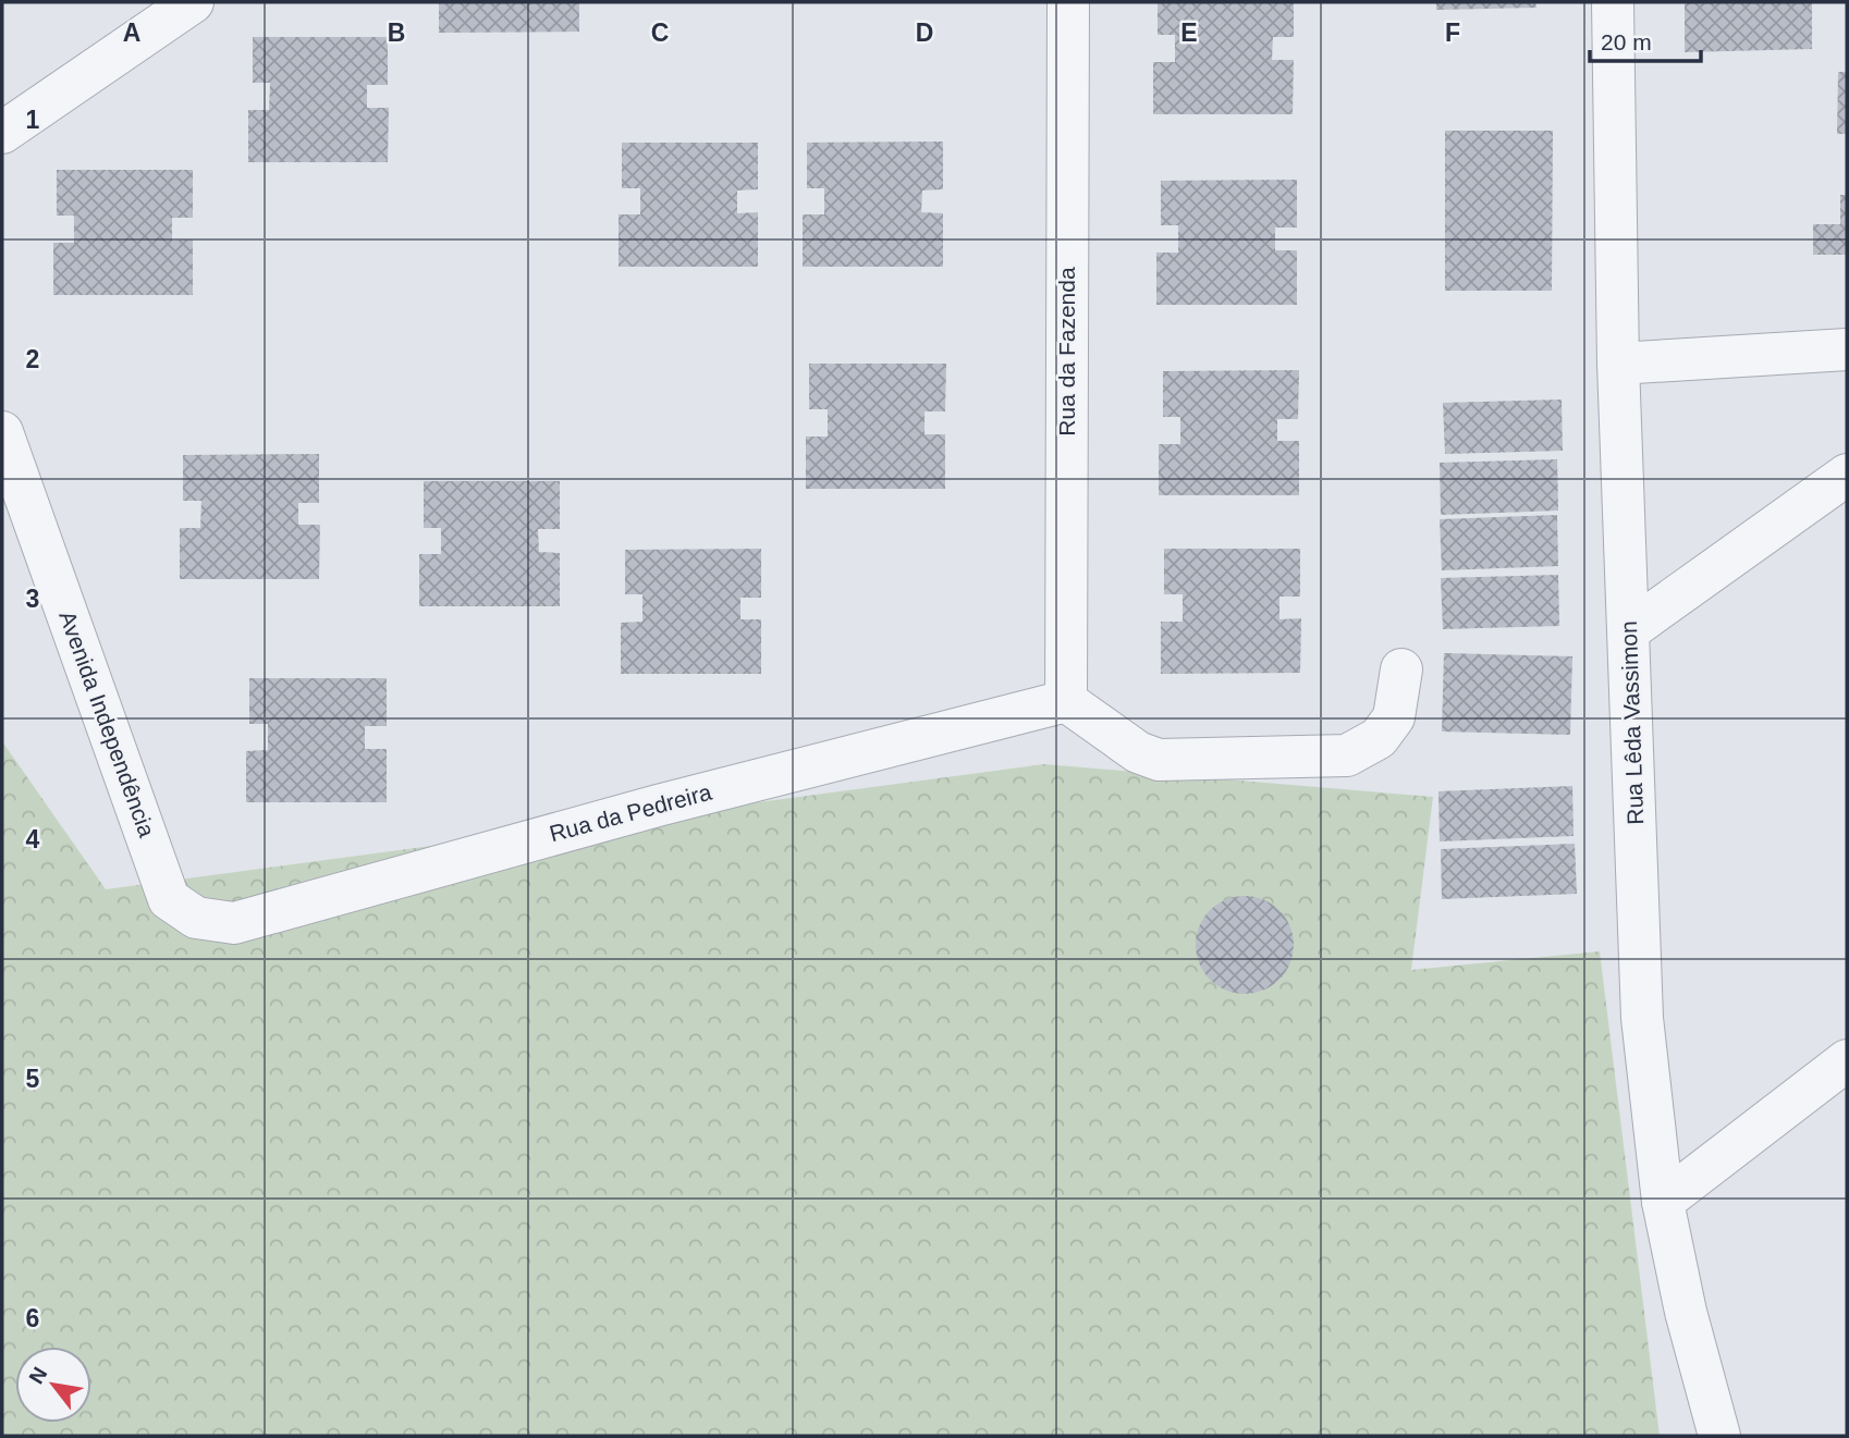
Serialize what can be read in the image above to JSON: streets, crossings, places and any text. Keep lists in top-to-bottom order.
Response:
{
  "streets": {
    "street": [
      "Rua da Fazenda",
      "Rua Lêda Vassimon",
      "Avenida Independência",
      "Rua da Pedreira"
    ]
  },
  "crossings": [
    ["Rua da Fazenda", "Rua da Pedreira"],
    ["Avenida Independência", "Rua da Pedreira"]
  ],
  "scale_bar": "20 m",
  "north": "top left",
  "grid": {
    "columns": [
      "A",
      "B",
      "C",
      "D",
      "E",
      "F"
    ],
    "rows": [
      "1",
      "2",
      "3",
      "4",
      "5",
      "6"
    ]
  }
}
